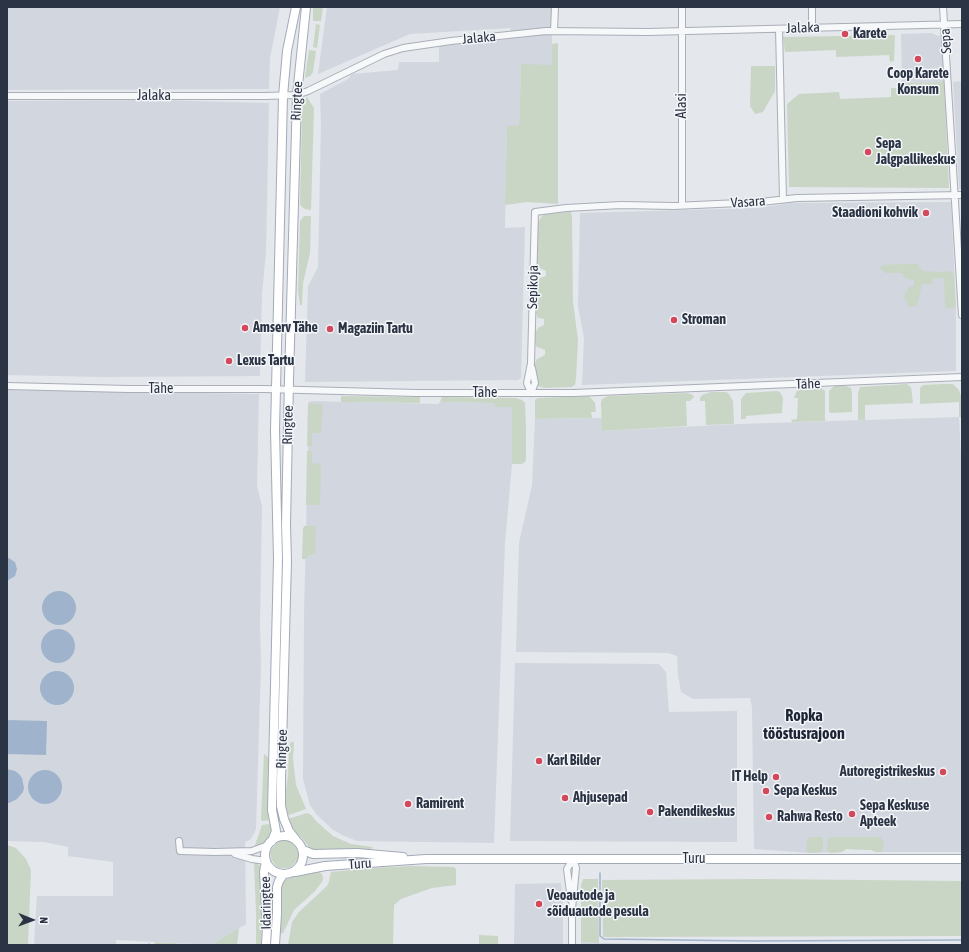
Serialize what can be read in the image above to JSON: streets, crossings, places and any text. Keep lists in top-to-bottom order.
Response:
{
  "streets": {
    "main road": ["Ringtee", "Turu", "Idaringtee"],
    "street": [
      "Jalaka",
      "Sepa",
      "Alasi",
      "Vasara",
      "Sepikoja",
      "Tähe"
    ]
  },
  "crossings": [
    ["Jalaka", "Sepa"],
    ["Jalaka", "Ringtee"],
    ["Jalaka", "Alasi"],
    ["Sepa", "Vasara"],
    ["Ringtee", "Tähe"],
    ["Ringtee", "Turu"],
    ["Ringtee", "Idaringtee"],
    ["Alasi", "Vasara"],
    ["Vasara", "Sepikoja"],
    ["Sepikoja", "Tähe"],
    ["Turu", "Idaringtee"]
  ],
  "districts": ["Ropka tööstusrajoon"],
  "places": [
    "Karete",
    "Coop Karete Konsum",
    "Sepa Jalgpallikeskus",
    "Staadioni kohvik",
    "Stroman",
    "Amserv Tähe",
    "Magaziin Tartu",
    "Lexus Tartu",
    "Karl Bilder",
    "Autoregistrikeskus",
    "IT Help",
    "Sepa Keskus",
    "Ahjusepad",
    "Ramirent",
    "Pakendikeskus",
    "Sepa Keskuse Apteek",
    "Rahwa Resto",
    "Veoautode ja sõiduautode pesula"
  ],
  "north": "right"
}
